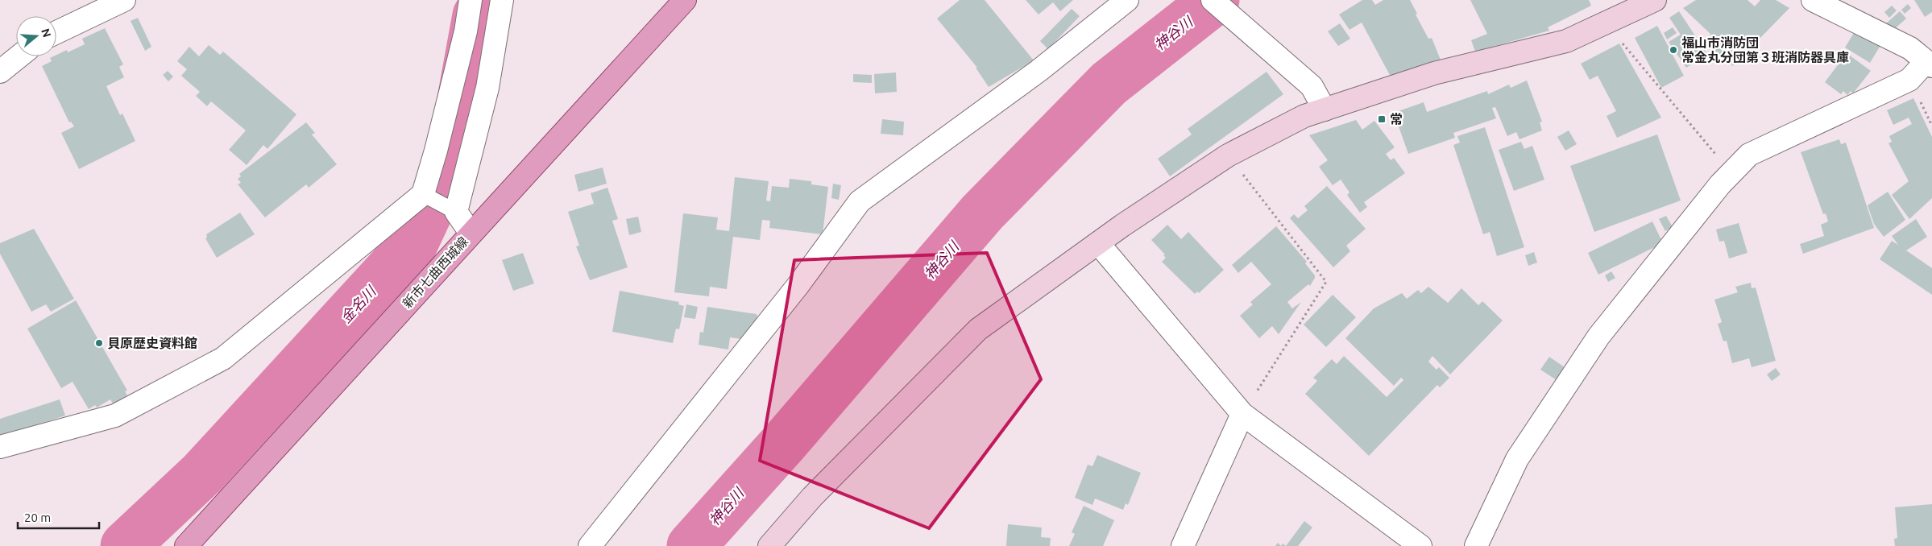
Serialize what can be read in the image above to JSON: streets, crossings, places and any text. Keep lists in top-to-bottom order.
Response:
{
  "streets": {
    "main road": ["新市七曲西城線"]
  },
  "water": ["神谷川", "金名川"],
  "places": {
    "other": ["福山市消防団 常金丸分団第３班消防器具庫", "貝原歴史資料館"],
    "transit": ["常"]
  },
  "scale_bar": "20 m",
  "north": "right"
}
